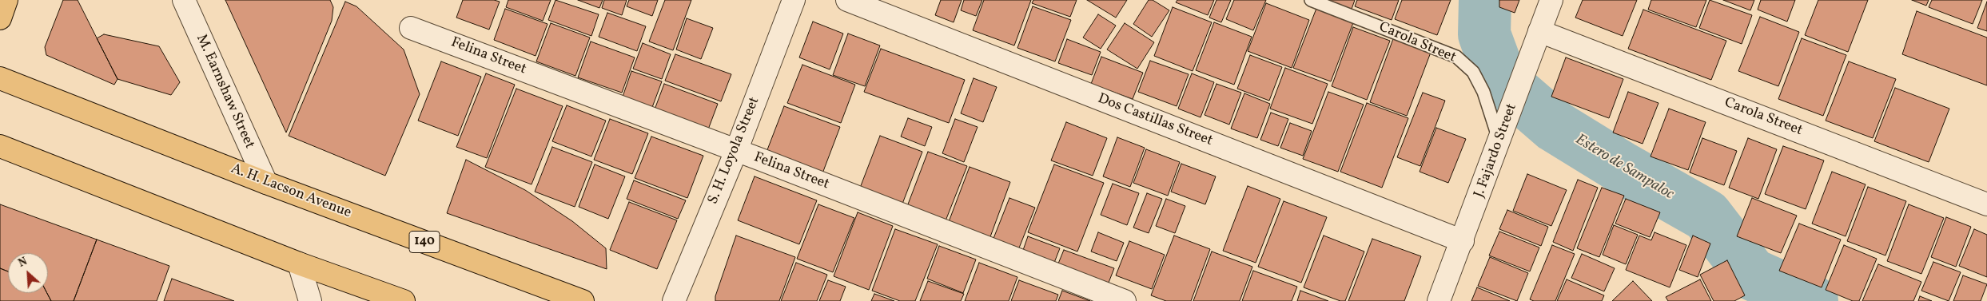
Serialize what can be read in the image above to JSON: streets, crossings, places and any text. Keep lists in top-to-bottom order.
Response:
{
  "streets": {
    "main road": ["A. H. Lacson Avenue", "140"],
    "street": [
      "Carola Street",
      "Felina Street",
      "M. Earnshaw Street",
      "Dos Castillas Street",
      "S. H. Loyola Street",
      "J. Fajardo Street"
    ]
  },
  "crossings": [
    ["Carola Street", "J. Fajardo Street"],
    ["Felina Street", "S. H. Loyola Street"],
    ["M. Earnshaw Street", "A. H. Lacson Avenue"],
    ["Dos Castillas Street", "J. Fajardo Street"]
  ],
  "water": ["Estero de Sampaloc"],
  "north": "top left"
}
